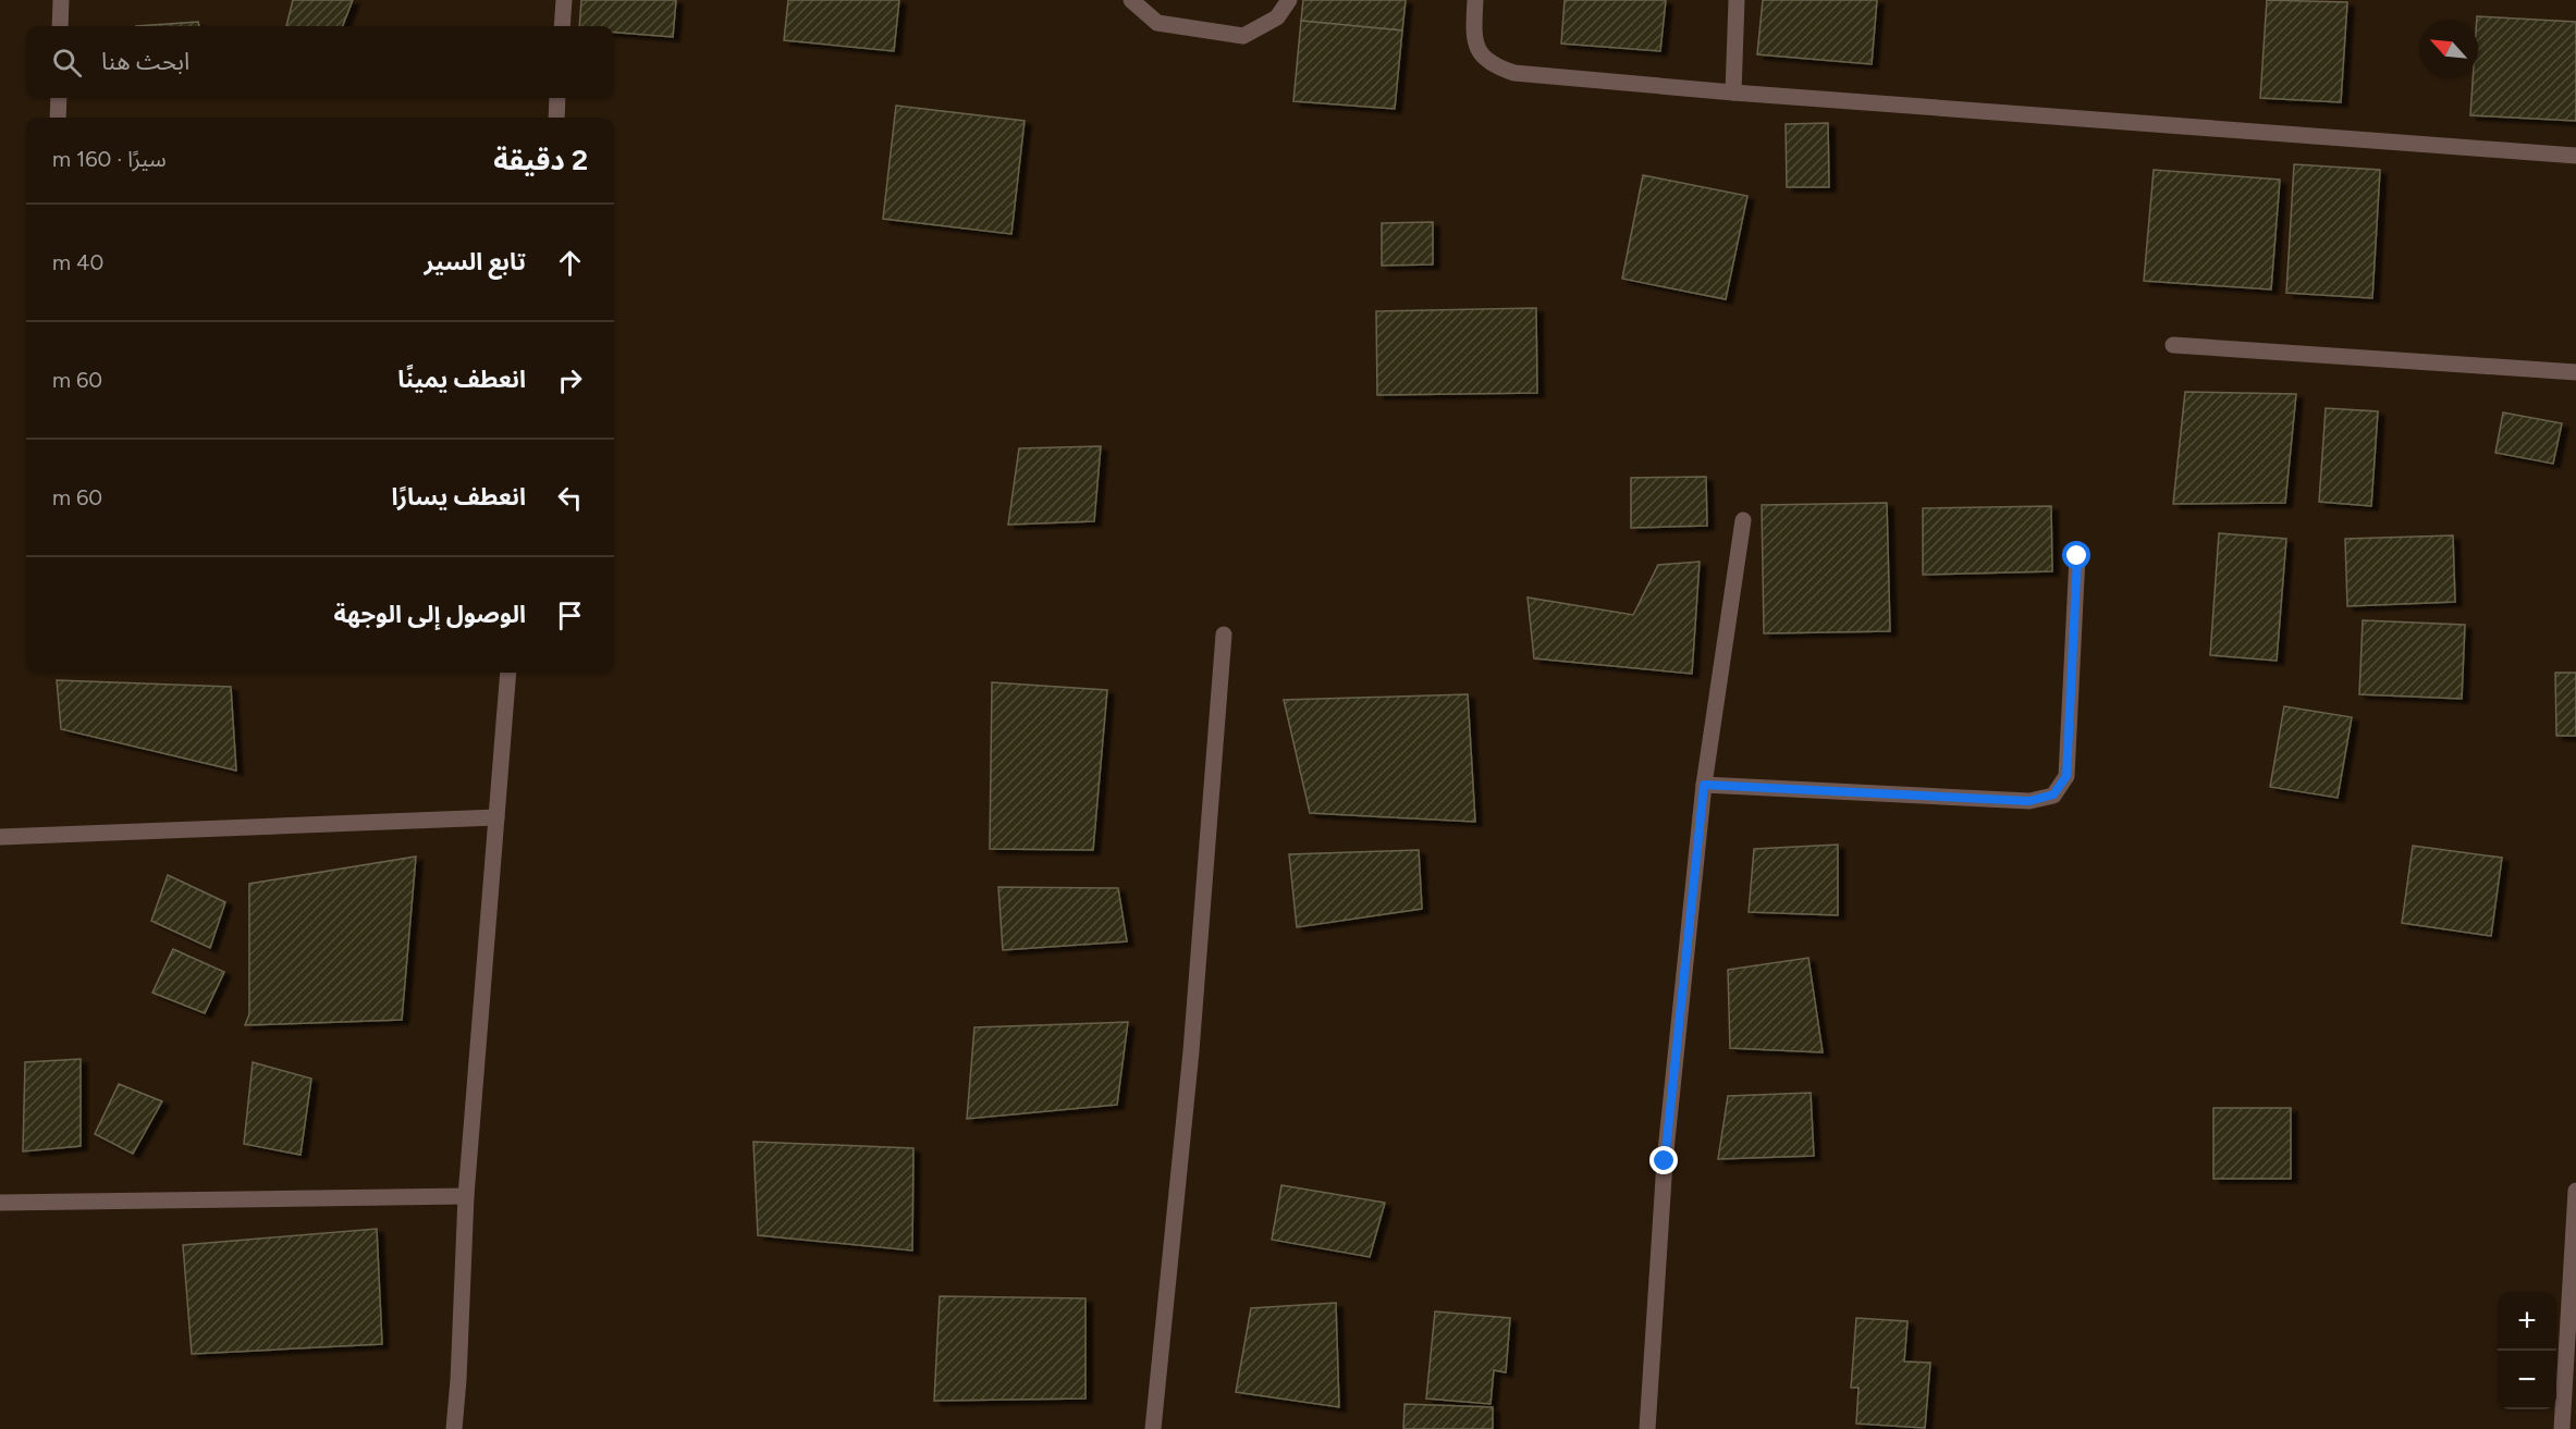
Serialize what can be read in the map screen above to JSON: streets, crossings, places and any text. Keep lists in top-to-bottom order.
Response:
{
  "north": "top left",
  "page": {
    "search": "ابحث هنا",
    "heading": ["2 دقيقة", "سيرًا · 160 m"],
    "list": [
      ["تابع السير", "40 m"],
      ["انعطف يمينًا", "60 m"],
      ["انعطف يسارًا", "60 m"],
      "الوصول إلى الوجهة"
    ],
    "map_buttons": ["+", "−"]
  }
}
